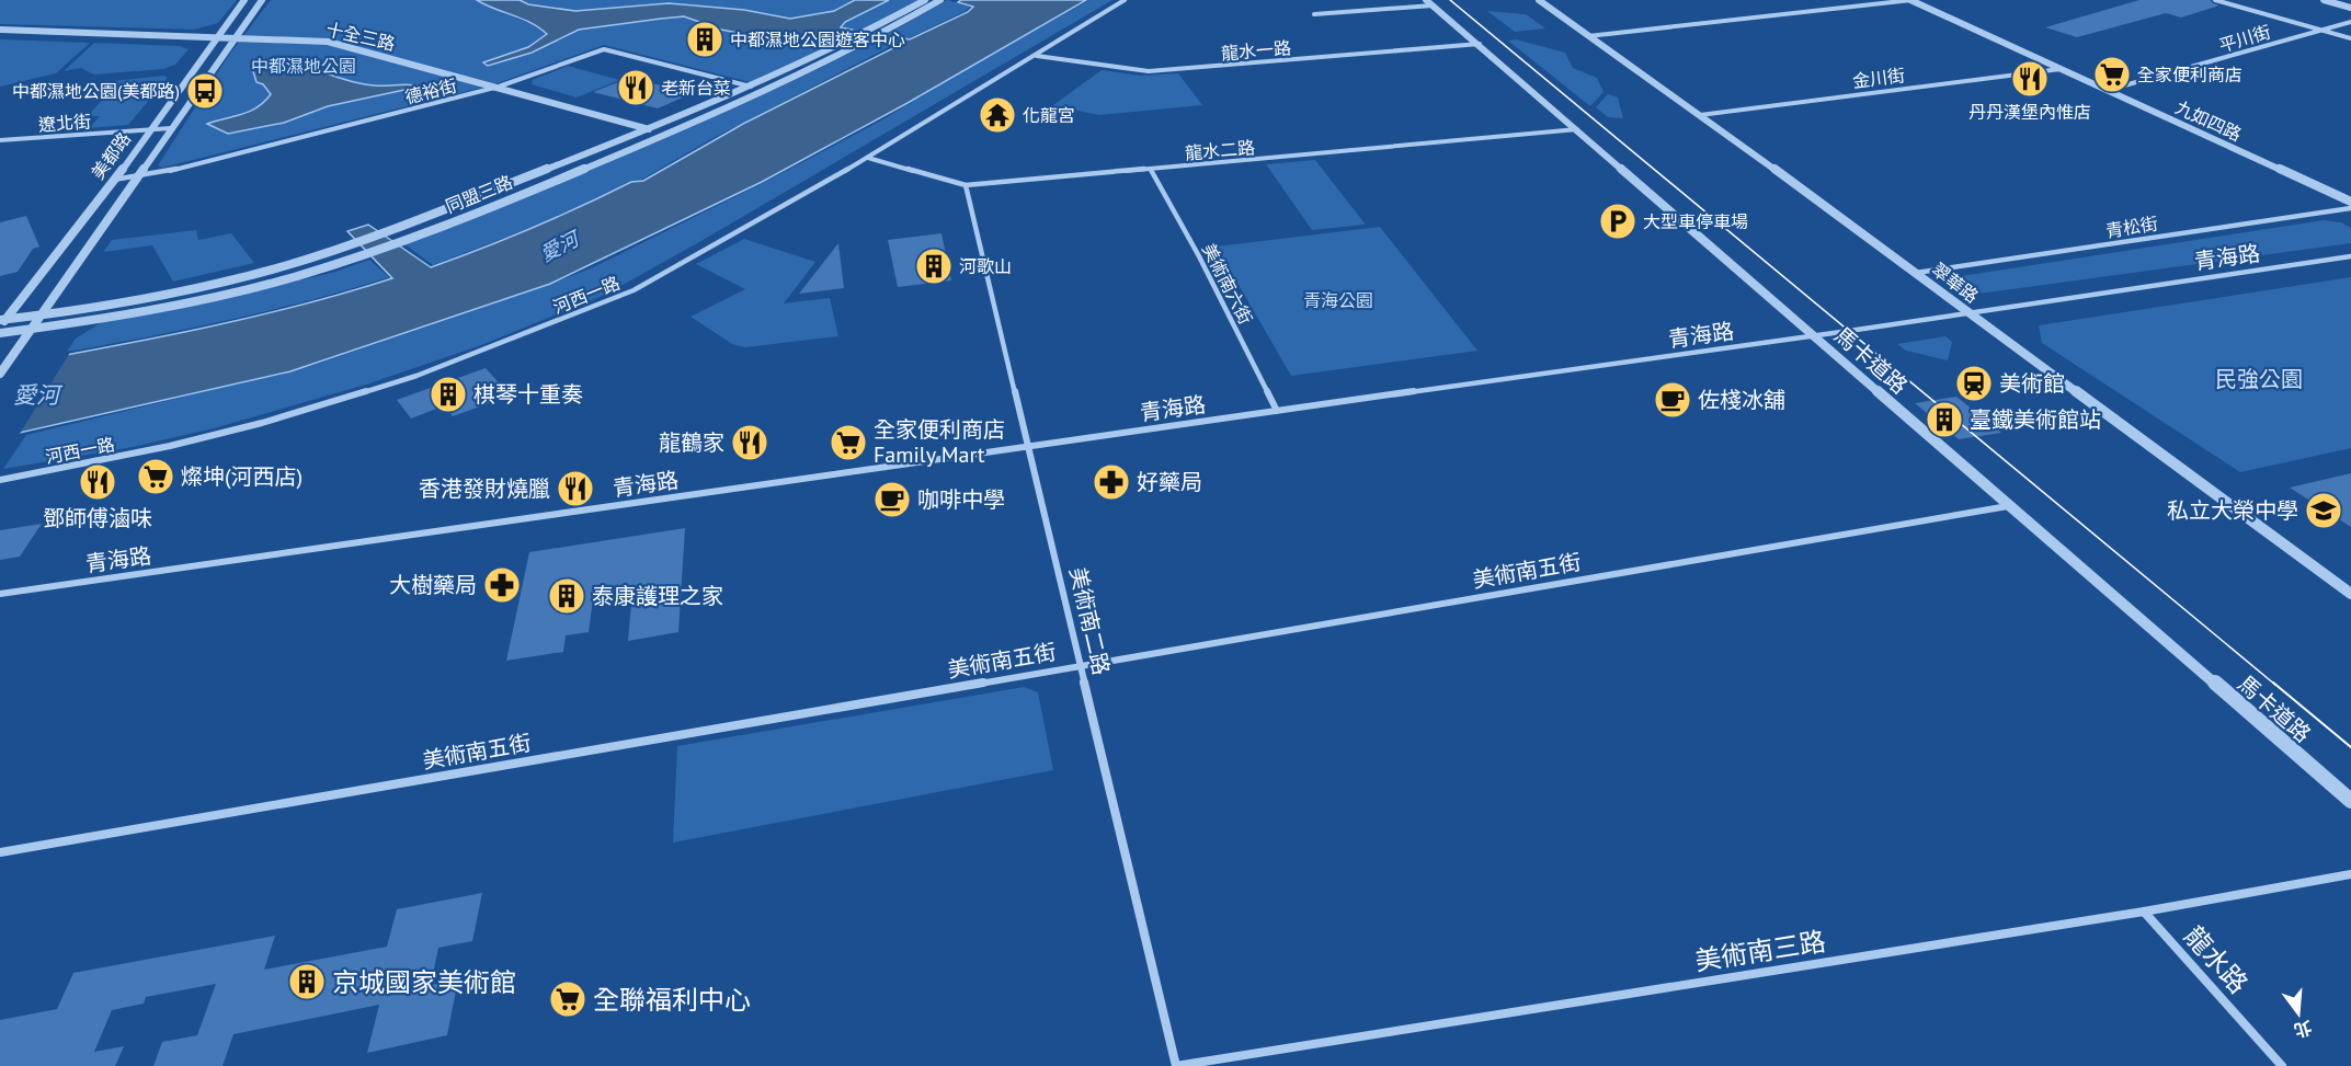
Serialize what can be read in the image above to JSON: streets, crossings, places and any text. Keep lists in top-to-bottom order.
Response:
{
  "streets": {
    "street": [
      "十全三路",
      "平川街",
      "龍水一路",
      "金川街",
      "德裕街",
      "九如四路",
      "遼北街",
      "龍水二路",
      "美都路",
      "同盟三路",
      "青松街",
      "青海路",
      "翠華路",
      "美術南六街",
      "河西一路",
      "馬卡道路",
      "美術南五街",
      "美術南二路",
      "美術南三路",
      "龍水路"
    ]
  },
  "crossings": [
    ["十全三路", "德裕街"],
    ["十全三路", "美都路"],
    ["十全三路", "同盟三路"],
    ["平川街", "九如四路"],
    ["龍水一路", "河西一路"],
    ["龍水一路", "馬卡道路"],
    ["金川街", "九如四路"],
    ["金川街", "翠華路"],
    ["德裕街", "美都路"],
    ["德裕街", "同盟三路"],
    ["遼北街", "美都路"],
    ["龍水二路", "美術南六街"],
    ["龍水二路", "河西一路"],
    ["龍水二路", "馬卡道路"],
    ["龍水二路", "美術南二路"],
    ["美都路", "同盟三路"],
    ["青松街", "翠華路"],
    ["青海路", "翠華路"],
    ["青海路", "美術南六街"],
    ["青海路", "馬卡道路"],
    ["青海路", "美術南二路"],
    ["馬卡道路", "美術南五街"],
    ["美術南五街", "美術南二路"],
    ["美術南二路", "美術南三路"],
    ["美術南三路", "龍水路"]
  ],
  "water": ["愛河"],
  "parks": ["中都濕地公園", "青海公園", "民強公園"],
  "places": {
    "building": [
      "中都濕地公園遊客中心",
      "河歌山",
      "棋琴十重奏",
      "臺鐵美術館站",
      "泰康護理之家",
      "京城國家美術館"
    ],
    "supermarket": [
      "全家便利商店",
      "全家便利商店 Family Mart",
      "燦坤(河西店)",
      "全聯福利中心"
    ],
    "restaurant": [
      "丹丹漢堡內惟店",
      "老新台菜",
      "龍鶴家",
      "鄧師傅滷味",
      "香港發財燒臘"
    ],
    "bus stop": ["中都濕地公園(美都路)"],
    "temple": ["化龍宮"],
    "parking": ["大型車停車場"],
    "station": ["美術館"],
    "cafe": ["佐棧冰舖", "咖啡中學"],
    "pharmacy": ["好藥局", "大樹藥局"],
    "school or university": ["私立大榮中學"]
  },
  "north": "bottom"
}
